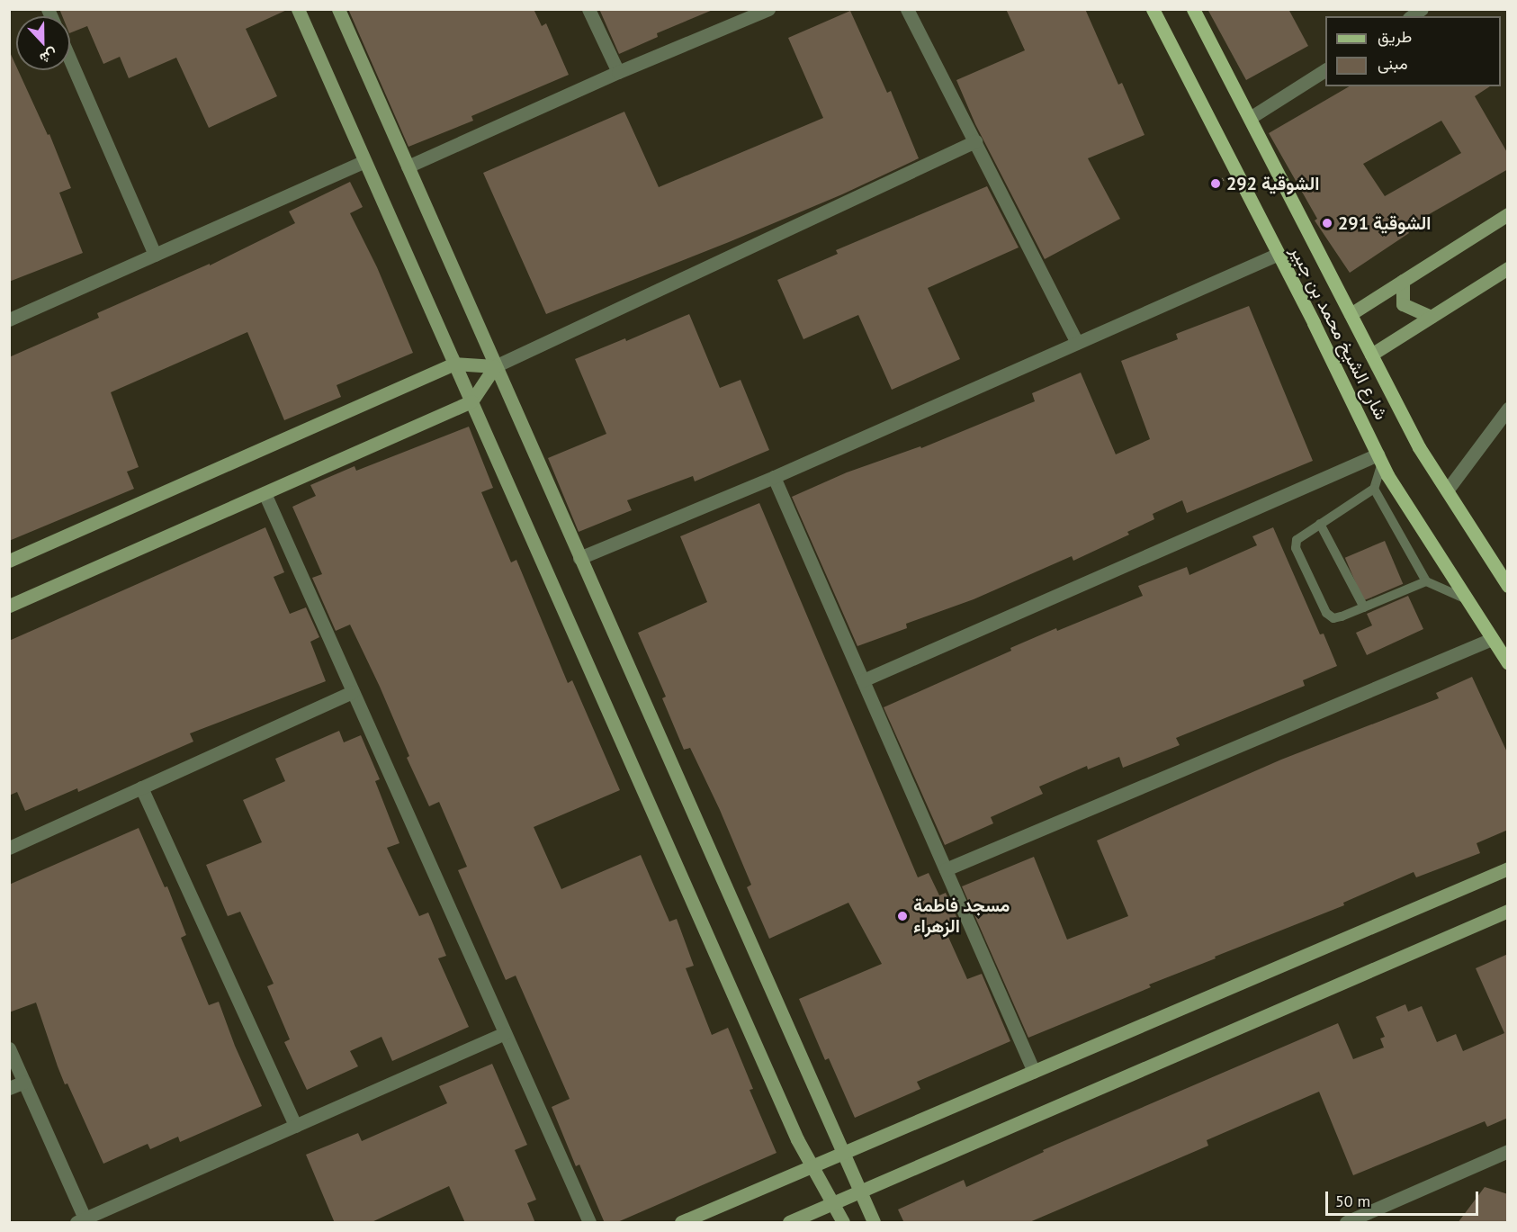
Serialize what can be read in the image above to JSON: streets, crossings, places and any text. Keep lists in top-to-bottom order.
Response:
{
  "streets": {
    "main road": ["شارع الشيخ محمد بن جبير"]
  },
  "places": ["الشوقية 292", "الشوقية 291", "مسجد فاطمة الزهراء"],
  "legend": ["طريق", "مبنى"],
  "scale_bar": "50 m",
  "north": "bottom"
}
